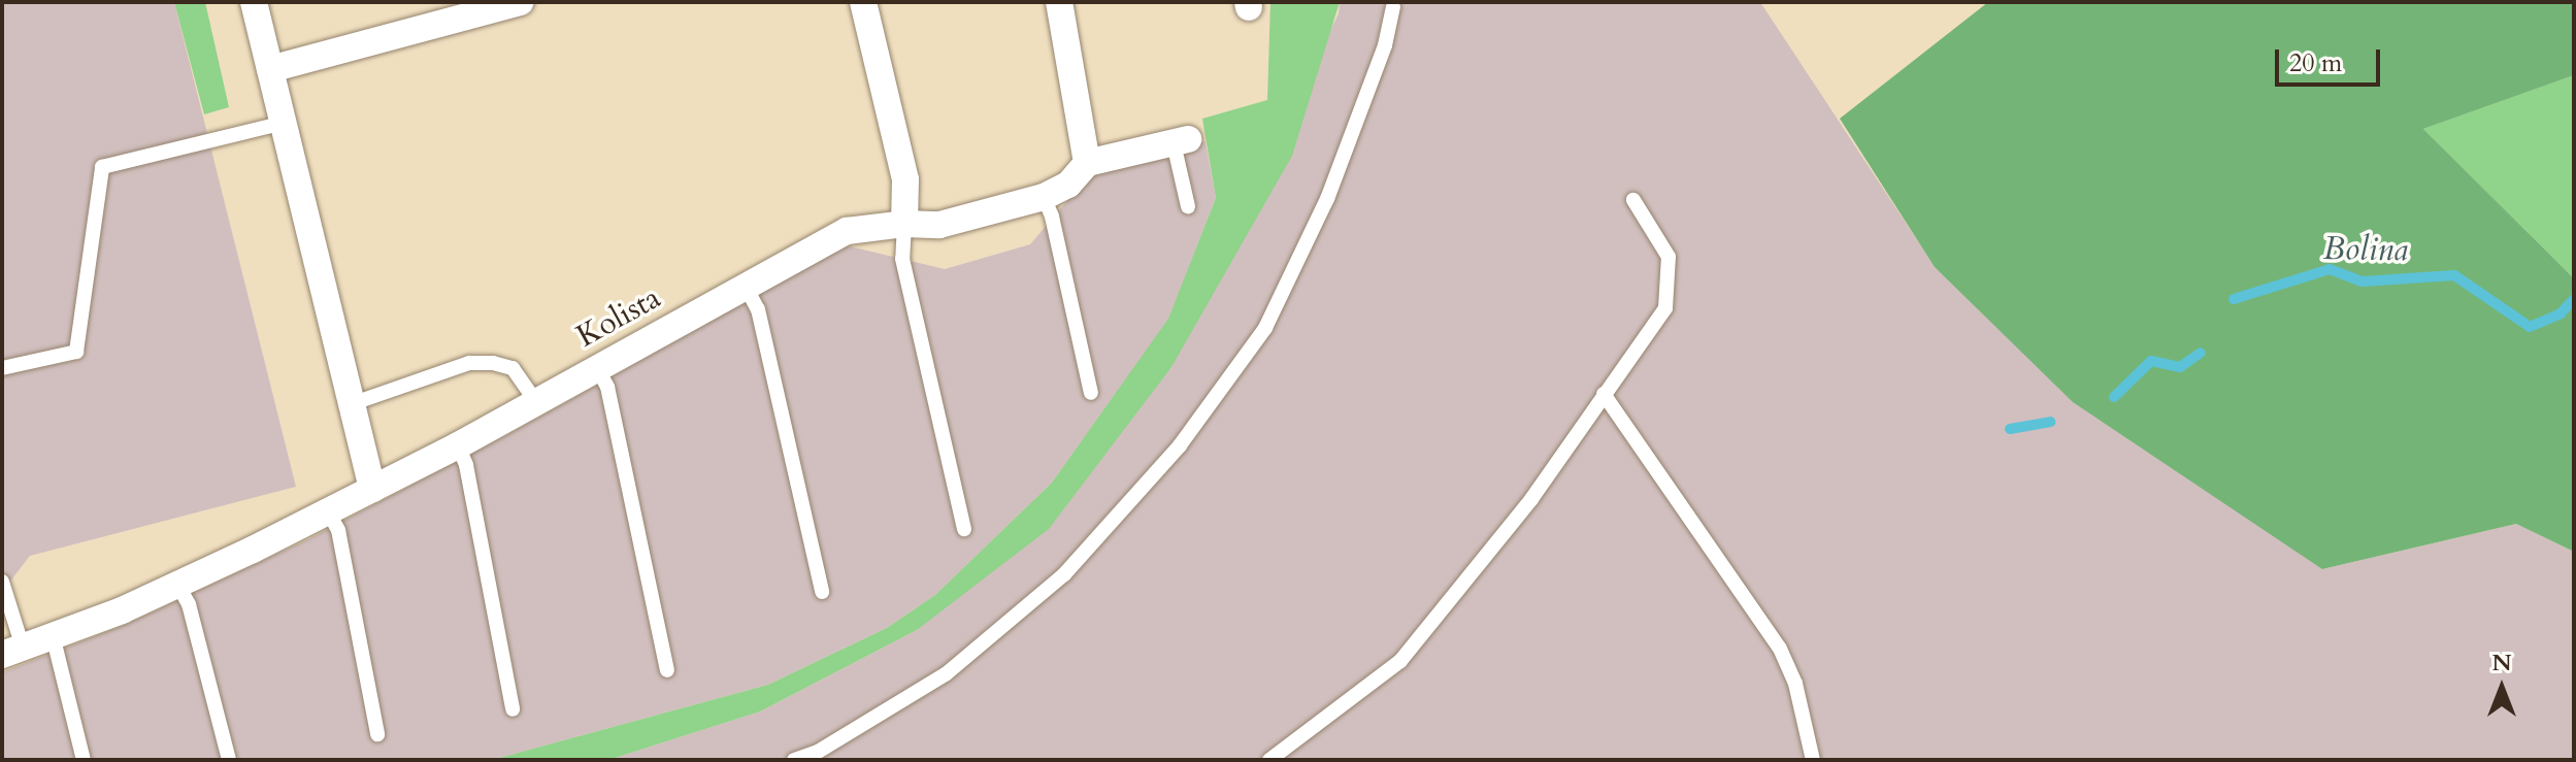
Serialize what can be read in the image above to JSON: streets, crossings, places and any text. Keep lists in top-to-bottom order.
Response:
{
  "streets": {
    "street": ["Kolista"]
  },
  "water": ["Bolina"],
  "scale_bar": "20 m",
  "north": "top"
}
